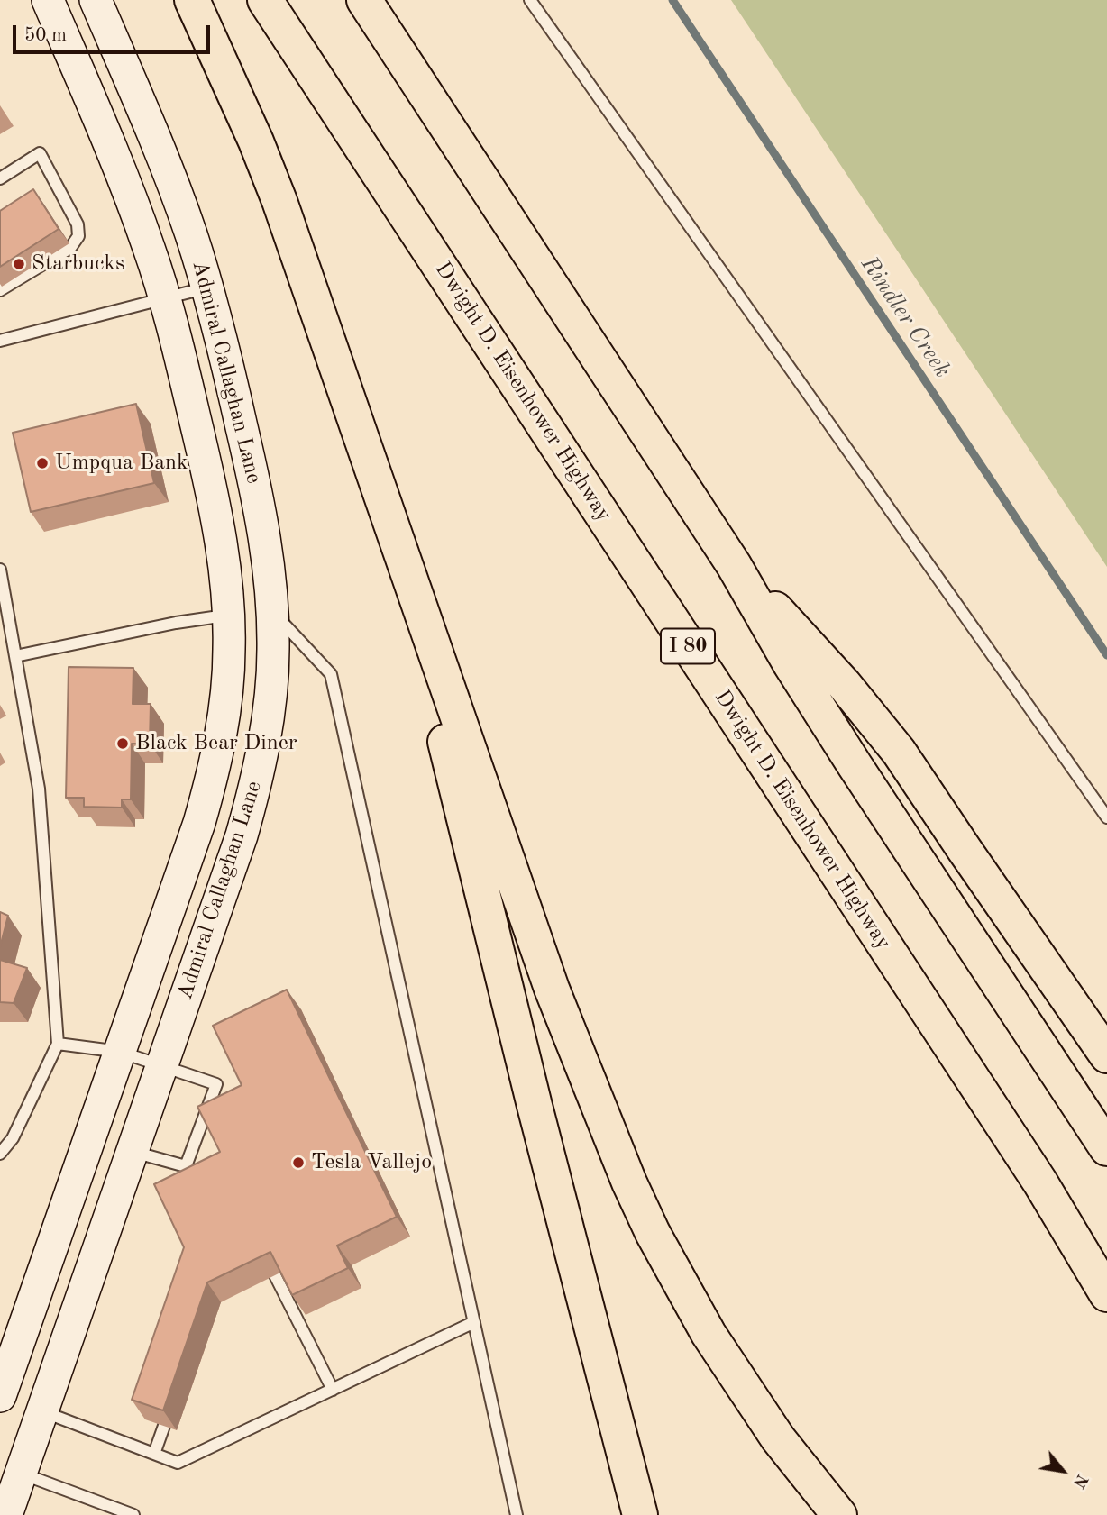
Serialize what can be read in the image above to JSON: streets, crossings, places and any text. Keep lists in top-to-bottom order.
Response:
{
  "streets": {
    "highway": ["Dwight D. Eisenhower Highway", "I 80"],
    "main road": ["Admiral Callaghan Lane"]
  },
  "water": ["Rindler Creek"],
  "places": [
    "Starbucks",
    "Umpqua Bank",
    "Black Bear Diner",
    "Tesla Vallejo"
  ],
  "scale_bar": "50 m",
  "north": "bottom right"
}
